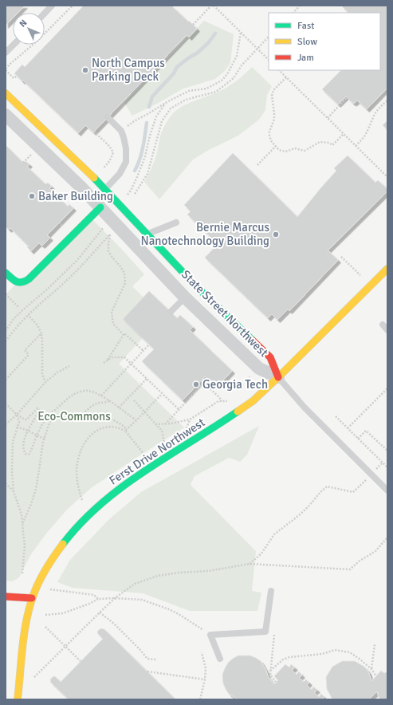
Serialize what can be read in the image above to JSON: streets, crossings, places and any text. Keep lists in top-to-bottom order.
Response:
{
  "streets": {
    "street": ["State Street Northwest", "Ferst Drive Northwest"]
  },
  "crossings": [
    ["State Street Northwest", "Ferst Drive Northwest"]
  ],
  "parks": ["Eco-Commons"],
  "places": [
    "North Campus Parking Deck",
    "Baker Building",
    "Bernie Marcus Nanotechnology Building",
    "Georgia Tech"
  ],
  "legend": ["Fast", "Slow", "Jam"],
  "north": "top left"
}
